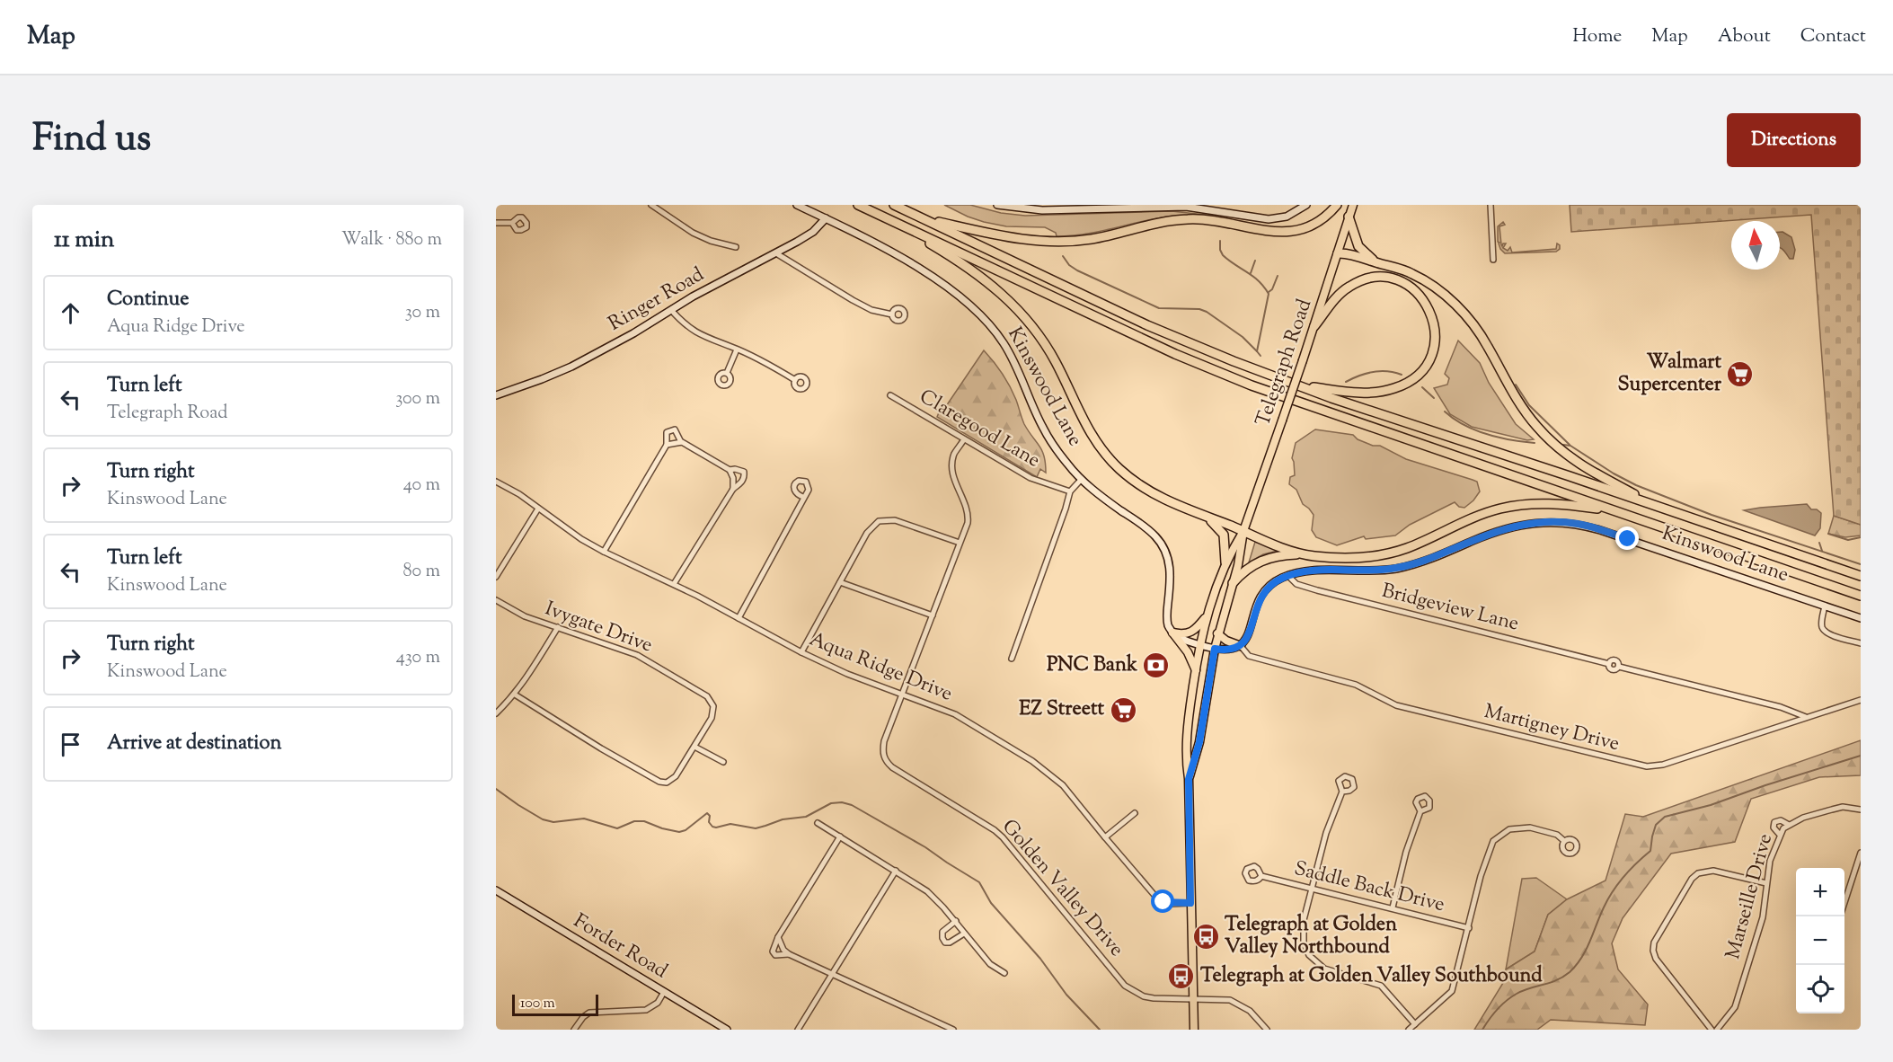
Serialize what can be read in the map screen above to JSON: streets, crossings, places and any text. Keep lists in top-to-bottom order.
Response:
{
  "streets": {
    "main road": ["Telegraph Road"],
    "street": [
      "Ringer Road",
      "Kinswood Lane",
      "Claregood Lane",
      "Bridgeview Lane",
      "Ivygate Drive",
      "Aqua Ridge Drive",
      "Martigney Drive",
      "Saddle Back Drive",
      "Golden Valley Drive",
      "Marseille Drive",
      "Forder Road"
    ]
  },
  "crossings": [
    ["Ringer Road", "Kinswood Lane"],
    ["Telegraph Road", "Aqua Ridge Drive"],
    ["Telegraph Road", "Golden Valley Drive"],
    ["Kinswood Lane", "Bridgeview Lane"],
    ["Kinswood Lane", "Martigney Drive"],
    ["Claregood Lane", "Golden Valley Drive"],
    ["Bridgeview Lane", "Martigney Drive"],
    ["Aqua Ridge Drive", "Golden Valley Drive"]
  ],
  "places": {
    "supermarket": ["Walmart Supercenter", "EZ Streett"],
    "bank": ["PNC Bank"],
    "bus stop": ["Telegraph at Golden Valley Northbound", "Telegraph at Golden Valley Southbound"]
  },
  "scale_bar": "100 m",
  "north": "top",
  "page": {
    "header": "Map",
    "nav": [
      "Home",
      "Map",
      "About",
      "Contact"
    ],
    "title": "Find us",
    "buttons": "Directions",
    "heading": ["11 min", "Walk · 880 m"],
    "list": [
      ["Continue", "Aqua Ridge Drive", "30 m"],
      ["Turn left", "Telegraph Road", "300 m"],
      ["Turn right", "Kinswood Lane", "40 m"],
      ["Turn left", "Kinswood Lane", "80 m"],
      ["Turn right", "Kinswood Lane", "430 m"],
      "Arrive at destination"
    ],
    "map_buttons": ["+", "−"],
    "scale": "100 m"
  }
}
